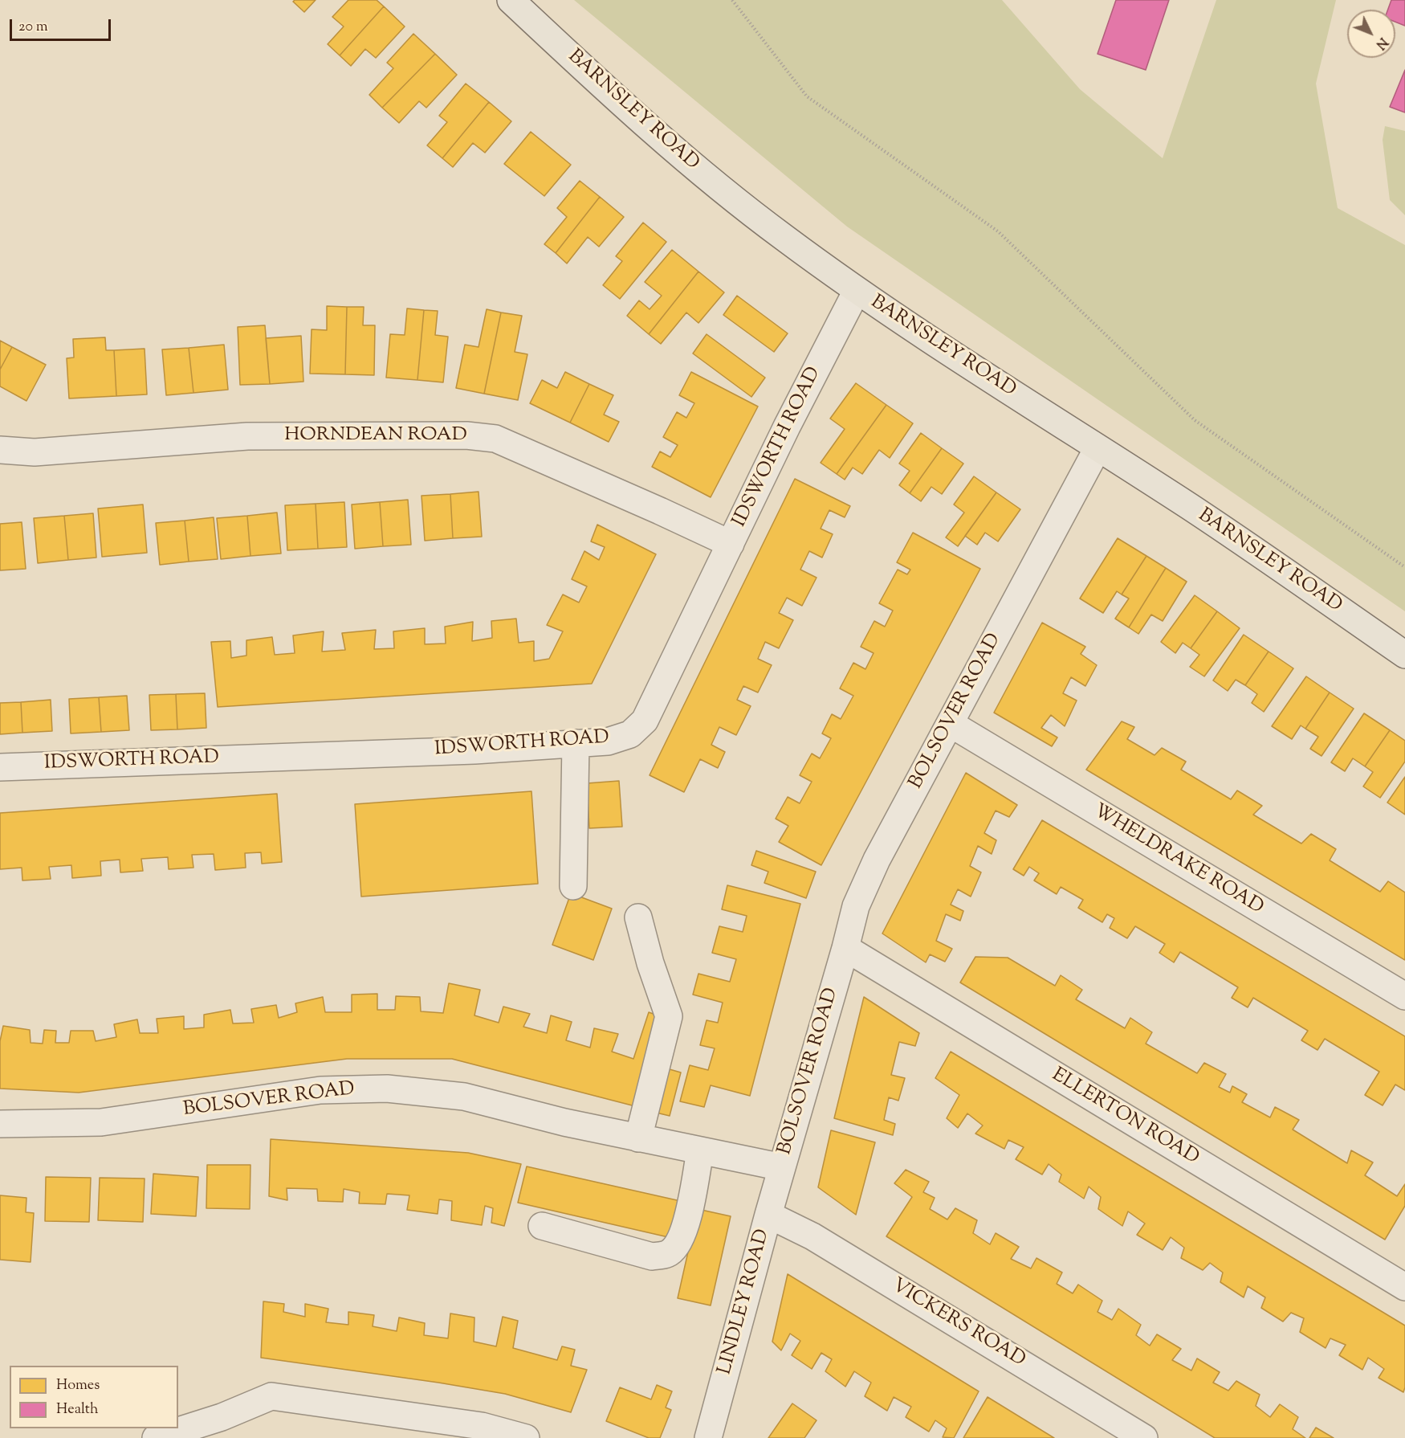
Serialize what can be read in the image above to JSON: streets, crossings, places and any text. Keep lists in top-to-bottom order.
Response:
{
  "streets": {
    "main road": ["BARNSLEY ROAD"],
    "street": [
      "HORNDEAN ROAD",
      "IDSWORTH ROAD",
      "BOLSOVER ROAD",
      "WHELDRAKE ROAD",
      "ELLERTON ROAD",
      "LINDLEY ROAD",
      "VICKERS ROAD"
    ]
  },
  "crossings": [
    ["BARNSLEY ROAD", "IDSWORTH ROAD"],
    ["BARNSLEY ROAD", "BOLSOVER ROAD"],
    ["HORNDEAN ROAD", "IDSWORTH ROAD"],
    ["BOLSOVER ROAD", "WHELDRAKE ROAD"],
    ["BOLSOVER ROAD", "ELLERTON ROAD"],
    ["BOLSOVER ROAD", "LINDLEY ROAD"],
    ["LINDLEY ROAD", "VICKERS ROAD"]
  ],
  "legend": ["Homes", "Health"],
  "scale_bar": "20 m",
  "north": "bottom right"
}
